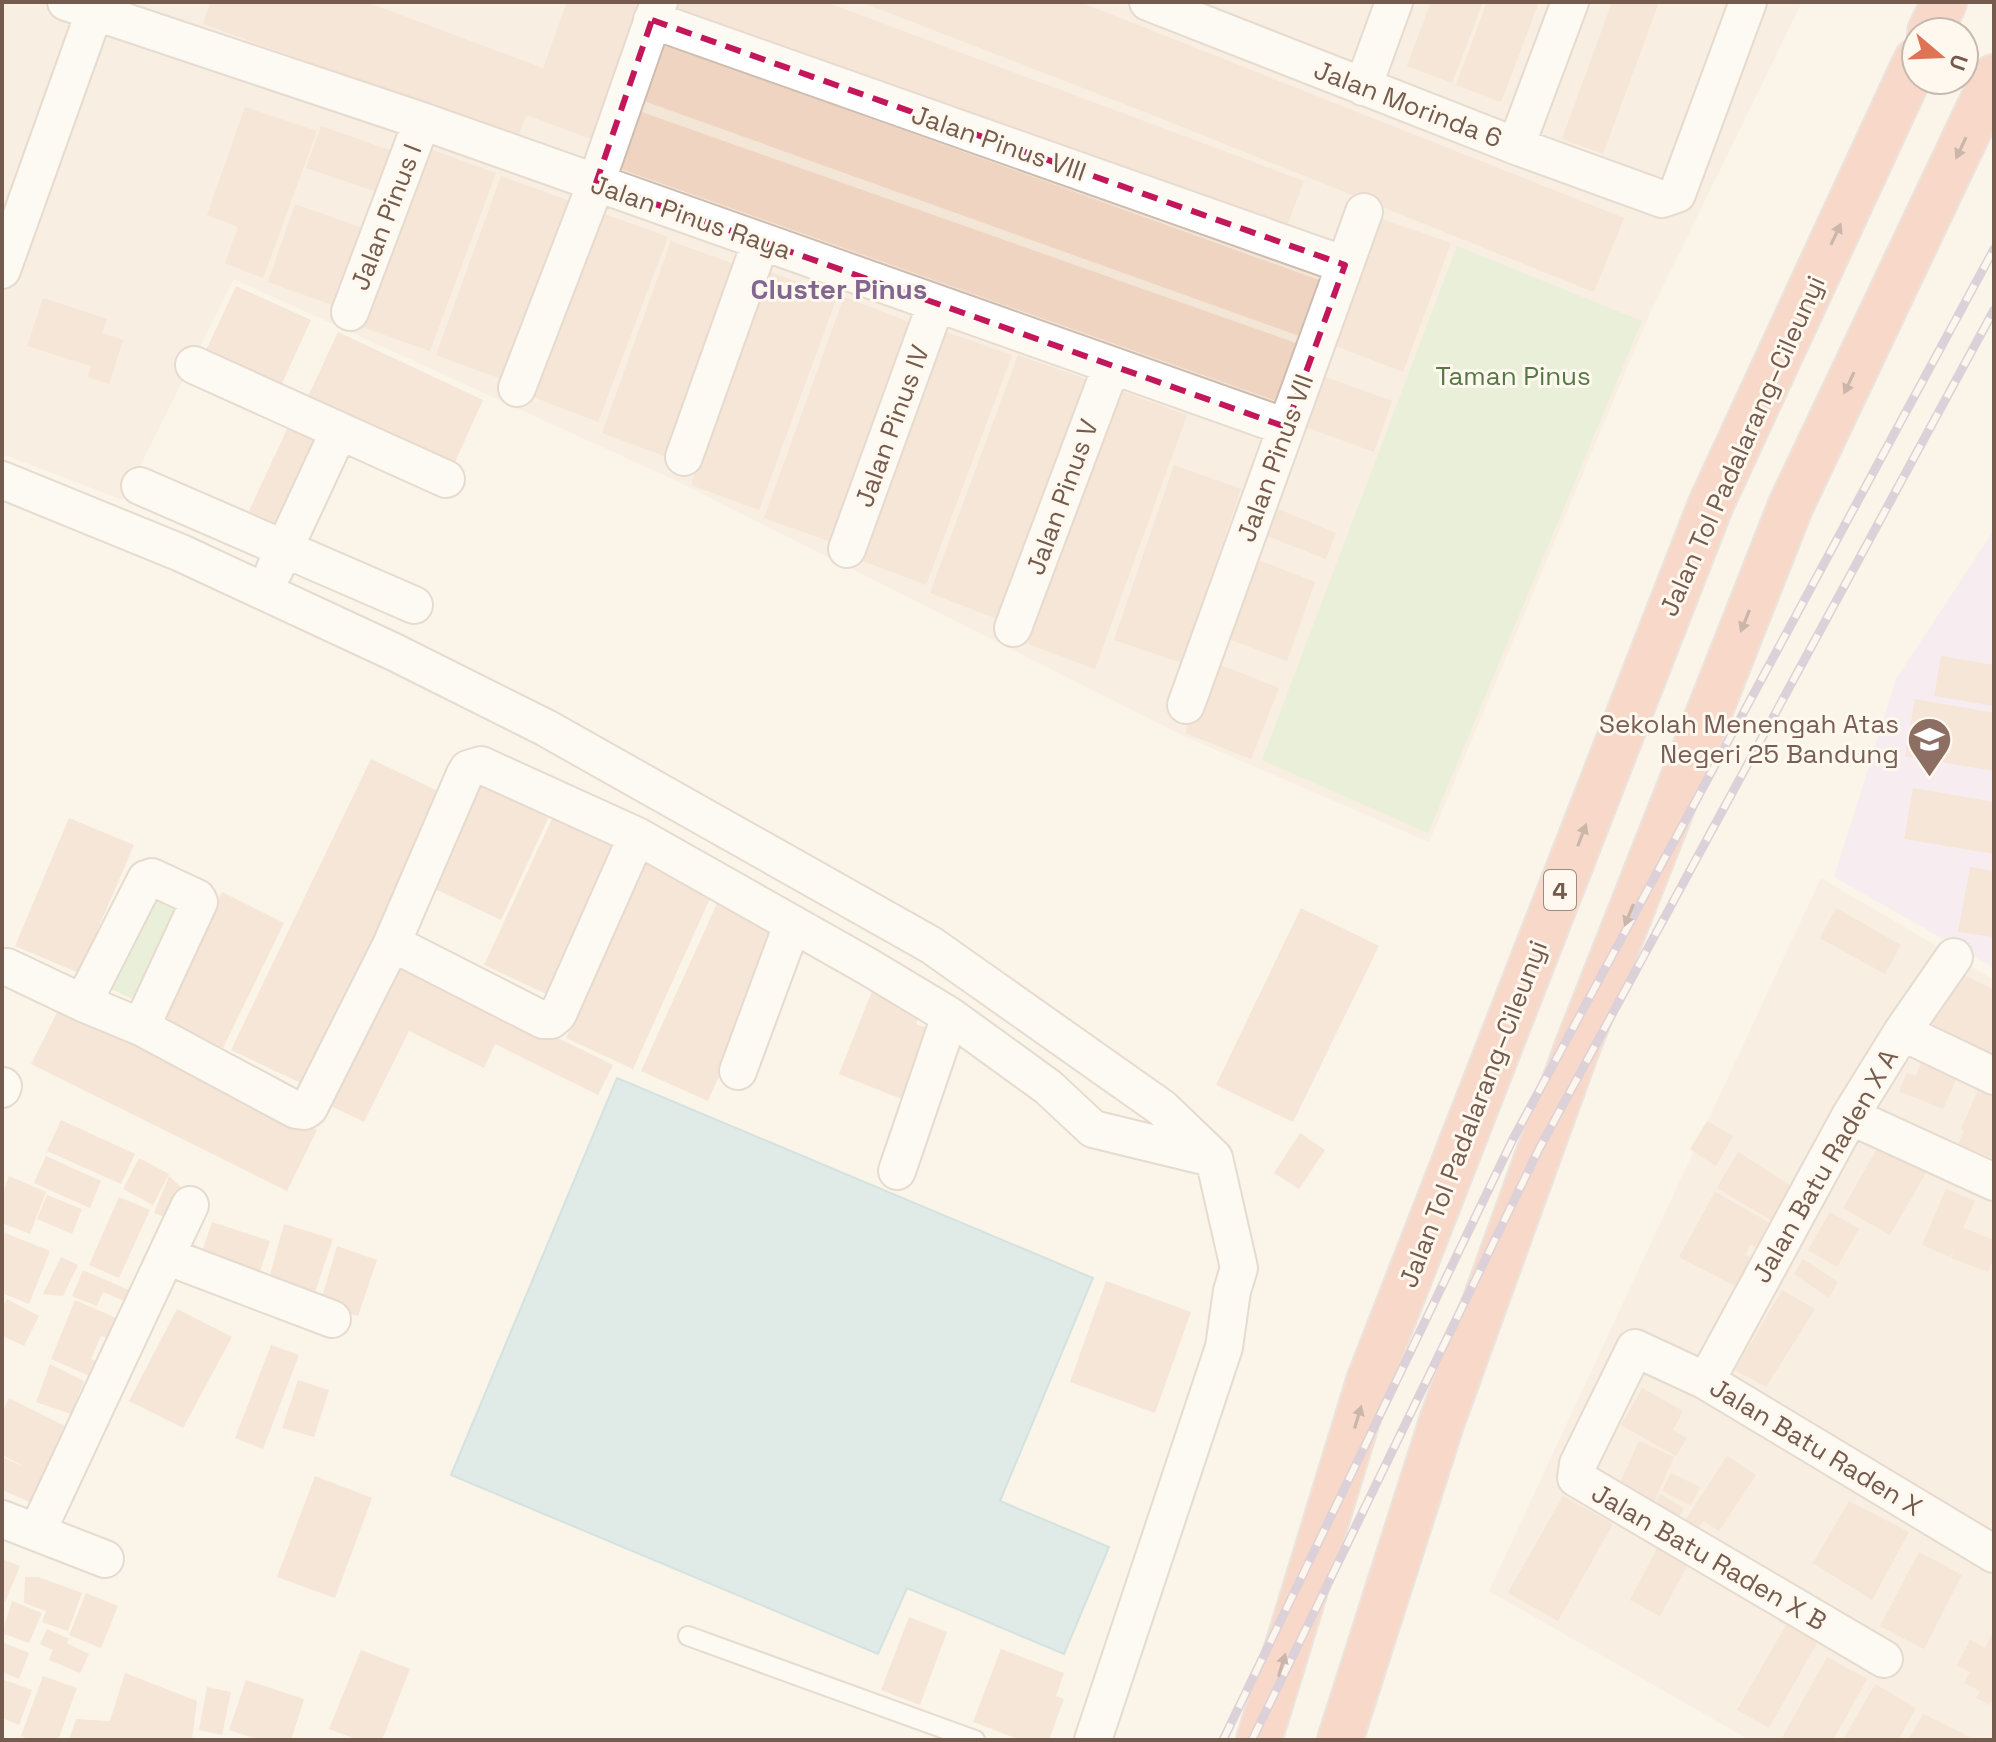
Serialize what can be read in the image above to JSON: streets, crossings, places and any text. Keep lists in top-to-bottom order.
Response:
{
  "streets": {
    "highway": ["Jalan Tol Padalarang–Cileunyi", "4"],
    "street": [
      "Jalan Morinda 6",
      "Jalan Pinus VIII",
      "Jalan Pinus I",
      "Jalan Pinus Raya",
      "Jalan Pinus IV",
      "Jalan Pinus VII",
      "Jalan Pinus V",
      "Jalan Batu Raden X A",
      "Jalan Batu Raden X",
      "Jalan Batu Raden X B"
    ]
  },
  "crossings": [
    ["Jalan Pinus VIII", "Jalan Pinus Raya"],
    ["Jalan Pinus VIII", "Jalan Pinus VII"],
    ["Jalan Pinus I", "Jalan Pinus Raya"],
    ["Jalan Pinus Raya", "Jalan Pinus IV"],
    ["Jalan Pinus Raya", "Jalan Pinus VII"],
    ["Jalan Pinus Raya", "Jalan Pinus V"],
    ["Jalan Batu Raden X A", "Jalan Batu Raden X"],
    ["Jalan Batu Raden X", "Jalan Batu Raden X B"]
  ],
  "districts": ["Cluster Pinus"],
  "parks": ["Taman Pinus"],
  "places": {
    "school or university": ["Sekolah Menengah Atas Negeri 25 Bandung"]
  },
  "north": "right"
}
